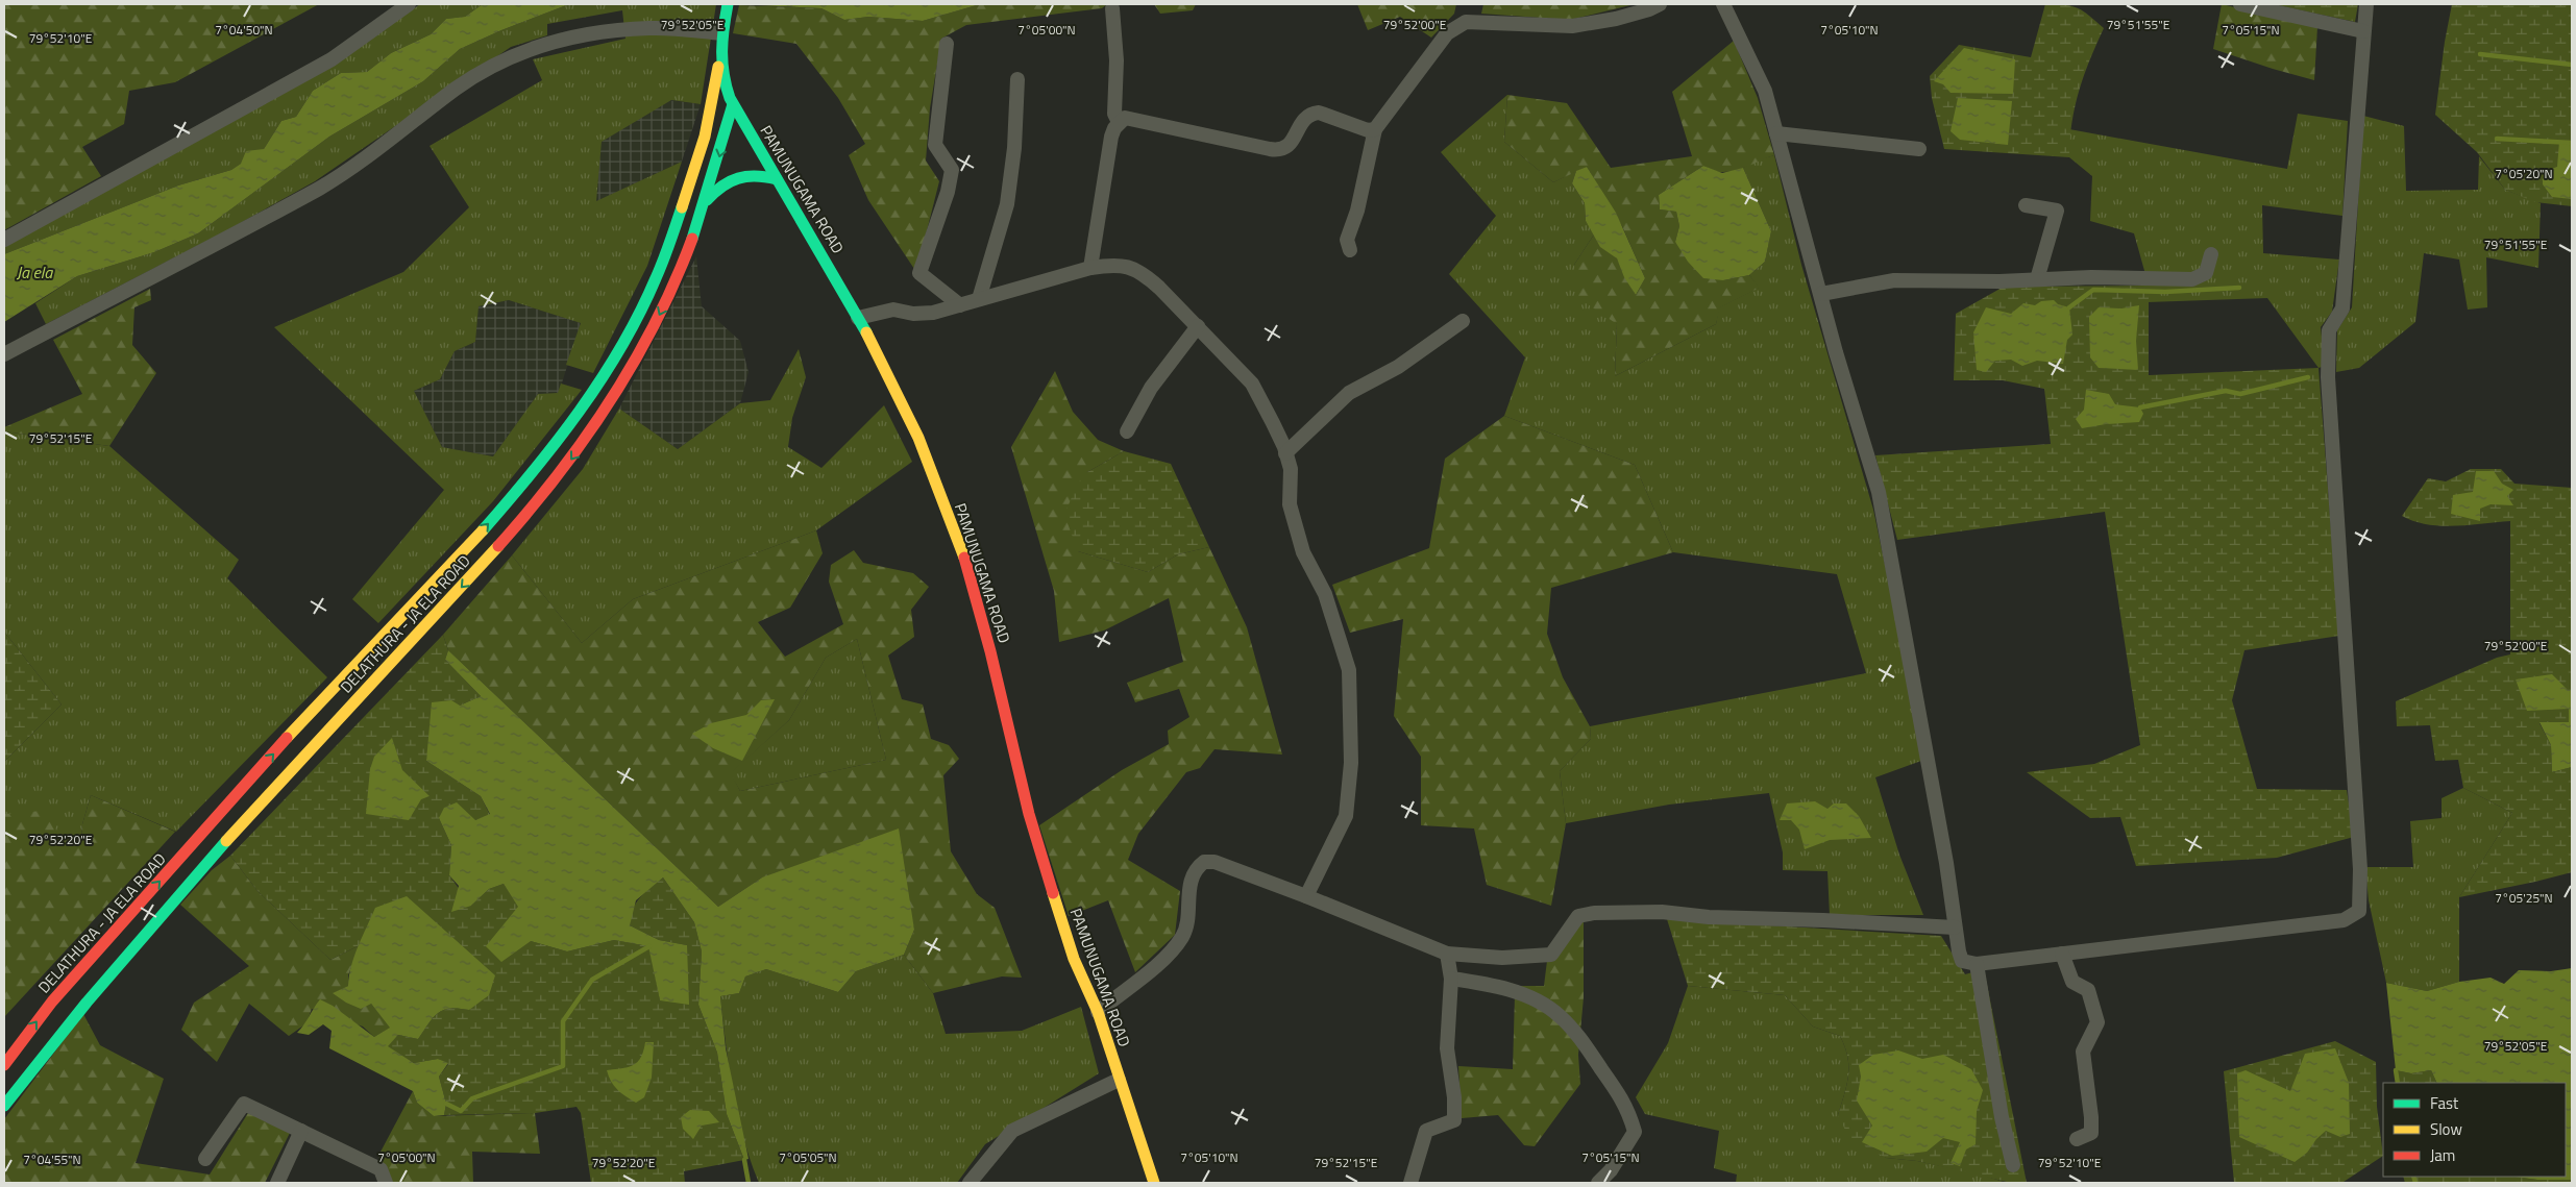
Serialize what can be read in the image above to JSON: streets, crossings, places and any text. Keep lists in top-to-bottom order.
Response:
{
  "streets": {
    "main road": ["PAMUNUGAMA ROAD", "DELATHURA - JA ELA ROAD"]
  },
  "crossings": [
    ["PAMUNUGAMA ROAD", "DELATHURA - JA ELA ROAD"]
  ],
  "water": ["Ja ela"],
  "legend": ["Fast", "Slow", "Jam"],
  "coordinates": [
    "79°52'05\"E",
    "79°52'00\"E",
    "79°51'55\"E",
    "7°04'50\"N",
    "7°05'00\"N",
    "7°05'10\"N",
    "7°05'15\"N",
    "79°52'10\"E",
    "7°05'20\"N",
    "79°52'15\"E",
    "79°52'20\"E",
    "7°05'25\"N",
    "7°05'05\"N",
    "7°04'55\"N"
  ]
}
